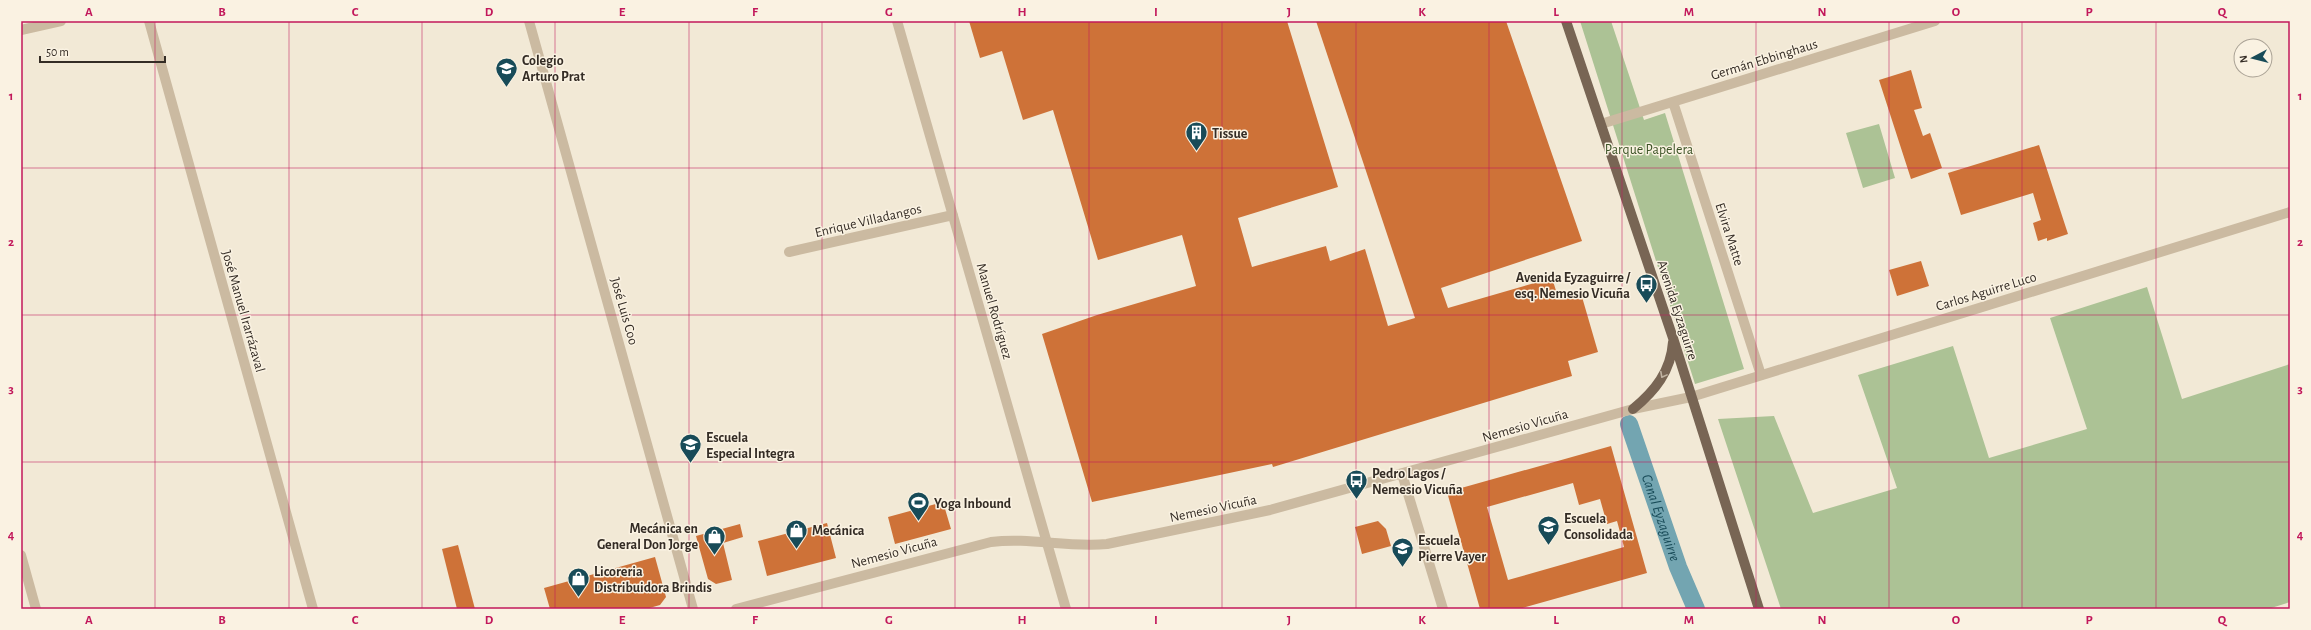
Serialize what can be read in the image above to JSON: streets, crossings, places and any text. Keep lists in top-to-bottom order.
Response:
{
  "streets": {
    "main road": ["Avenida Eyzaguirre"],
    "street": [
      "Germán Ebbinghaus",
      "Enrique Villadangos",
      "Elvira Matte",
      "Carlos Aguirre Luco",
      "José Manuel Irarrázaval",
      "José Luis Coo",
      "Manuel Rodríguez",
      "Nemesio Vicuña"
    ]
  },
  "crossings": [
    ["Germán Ebbinghaus", "Elvira Matte"],
    ["Germán Ebbinghaus", "Avenida Eyzaguirre"],
    ["Enrique Villadangos", "Manuel Rodríguez"],
    ["Elvira Matte", "Carlos Aguirre Luco"],
    ["Carlos Aguirre Luco", "Avenida Eyzaguirre"],
    ["Carlos Aguirre Luco", "Nemesio Vicuña"],
    ["Avenida Eyzaguirre", "Nemesio Vicuña"],
    ["Manuel Rodríguez", "Nemesio Vicuña"]
  ],
  "water": ["Canal Eyzaguirre"],
  "parks": ["Parque Papelera"],
  "places": {
    "school or university": [
      "Colegio Arturo Prat",
      "Escuela Especial Integra",
      "Escuela Consolidada",
      "Escuela Pierre Vayer"
    ],
    "building": ["Tissue"],
    "bus stop": ["Avenida Eyzaguirre / esq. Nemesio Vicuña", "Pedro Lagos / Nemesio Vicuña"],
    "sports": ["Yoga Inbound"],
    "shop": ["Mecánica", "Mecánica en General Don Jorge", "Licoreria Distribuidora Brindis"]
  },
  "scale_bar": "50 m",
  "north": "left",
  "grid": {
    "columns": [
      "A",
      "B",
      "C",
      "D",
      "E",
      "F",
      "G",
      "H",
      "I",
      "J",
      "K",
      "L",
      "M",
      "N",
      "O",
      "P",
      "Q"
    ],
    "rows": [
      "1",
      "2",
      "3",
      "4"
    ]
  }
}
